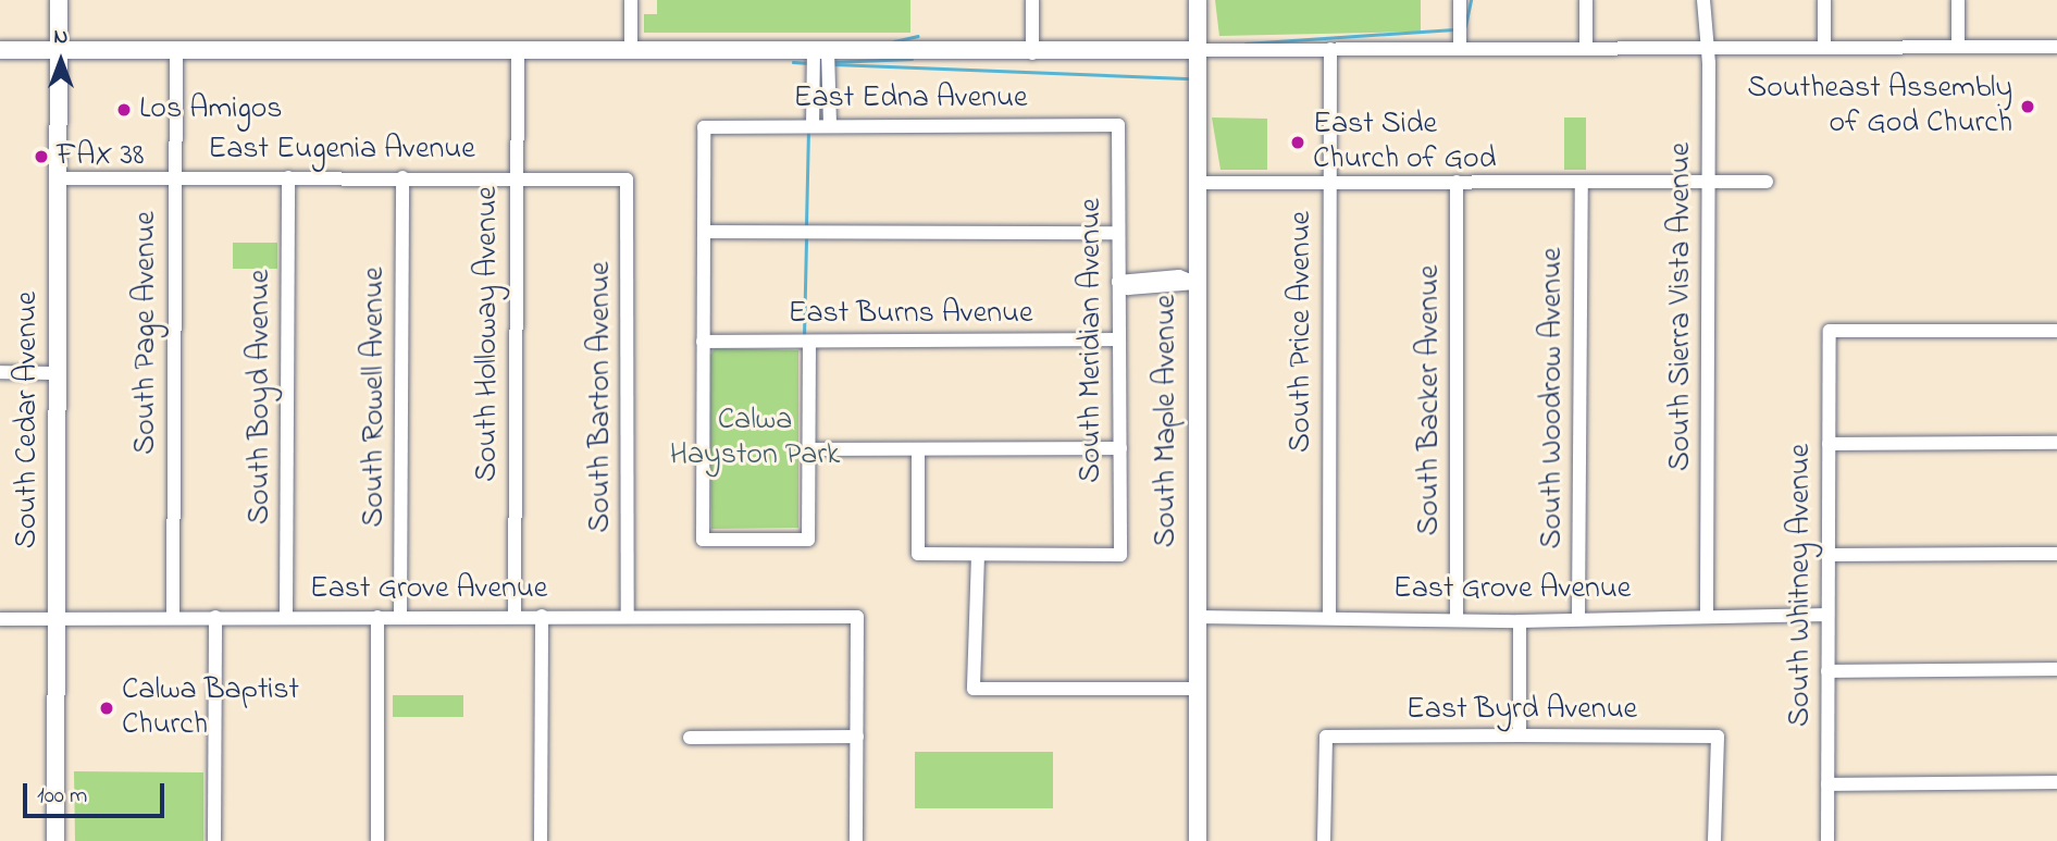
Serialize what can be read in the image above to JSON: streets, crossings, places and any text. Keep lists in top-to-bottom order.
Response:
{
  "streets": {
    "main road": ["South Cedar Avenue", "South Maple Avenue"],
    "street": [
      "East Edna Avenue",
      "East Eugenia Avenue",
      "South Sierra Vista Avenue",
      "East Burns Avenue",
      "South Price Avenue",
      "South Page Avenue",
      "South Holloway Avenue",
      "South Meridian Avenue",
      "South Boyd Avenue",
      "South Rowell Avenue",
      "South Barton Avenue",
      "South Woodrow Avenue",
      "South Backer Avenue",
      "South Whitney Avenue",
      "East Grove Avenue",
      "East Byrd Avenue"
    ]
  },
  "crossings": [
    ["East Edna Avenue", "South Meridian Avenue"],
    ["East Eugenia Avenue", "South Page Avenue"],
    ["East Eugenia Avenue", "South Holloway Avenue"],
    ["East Eugenia Avenue", "South Boyd Avenue"],
    ["East Eugenia Avenue", "South Rowell Avenue"],
    ["East Eugenia Avenue", "South Barton Avenue"],
    ["East Eugenia Avenue", "South Cedar Avenue"],
    ["South Sierra Vista Avenue", "East Grove Avenue"],
    ["East Burns Avenue", "South Meridian Avenue"],
    ["South Price Avenue", "East Grove Avenue"],
    ["South Page Avenue", "East Grove Avenue"],
    ["South Holloway Avenue", "East Grove Avenue"],
    ["South Boyd Avenue", "East Grove Avenue"],
    ["South Rowell Avenue", "East Grove Avenue"],
    ["South Barton Avenue", "East Grove Avenue"],
    ["South Woodrow Avenue", "East Grove Avenue"],
    ["South Backer Avenue", "East Grove Avenue"],
    ["South Cedar Avenue", "East Grove Avenue"],
    ["South Maple Avenue", "East Grove Avenue"],
    ["South Whitney Avenue", "East Grove Avenue"]
  ],
  "parks": ["Calwa Hayston Park"],
  "places": [
    "Southeast Assembly of God Church",
    "Los Amigos",
    "East Side Church of God",
    "FAX 38",
    "Calwa Baptist Church"
  ],
  "scale_bar": "100 m",
  "north": "top"
}
